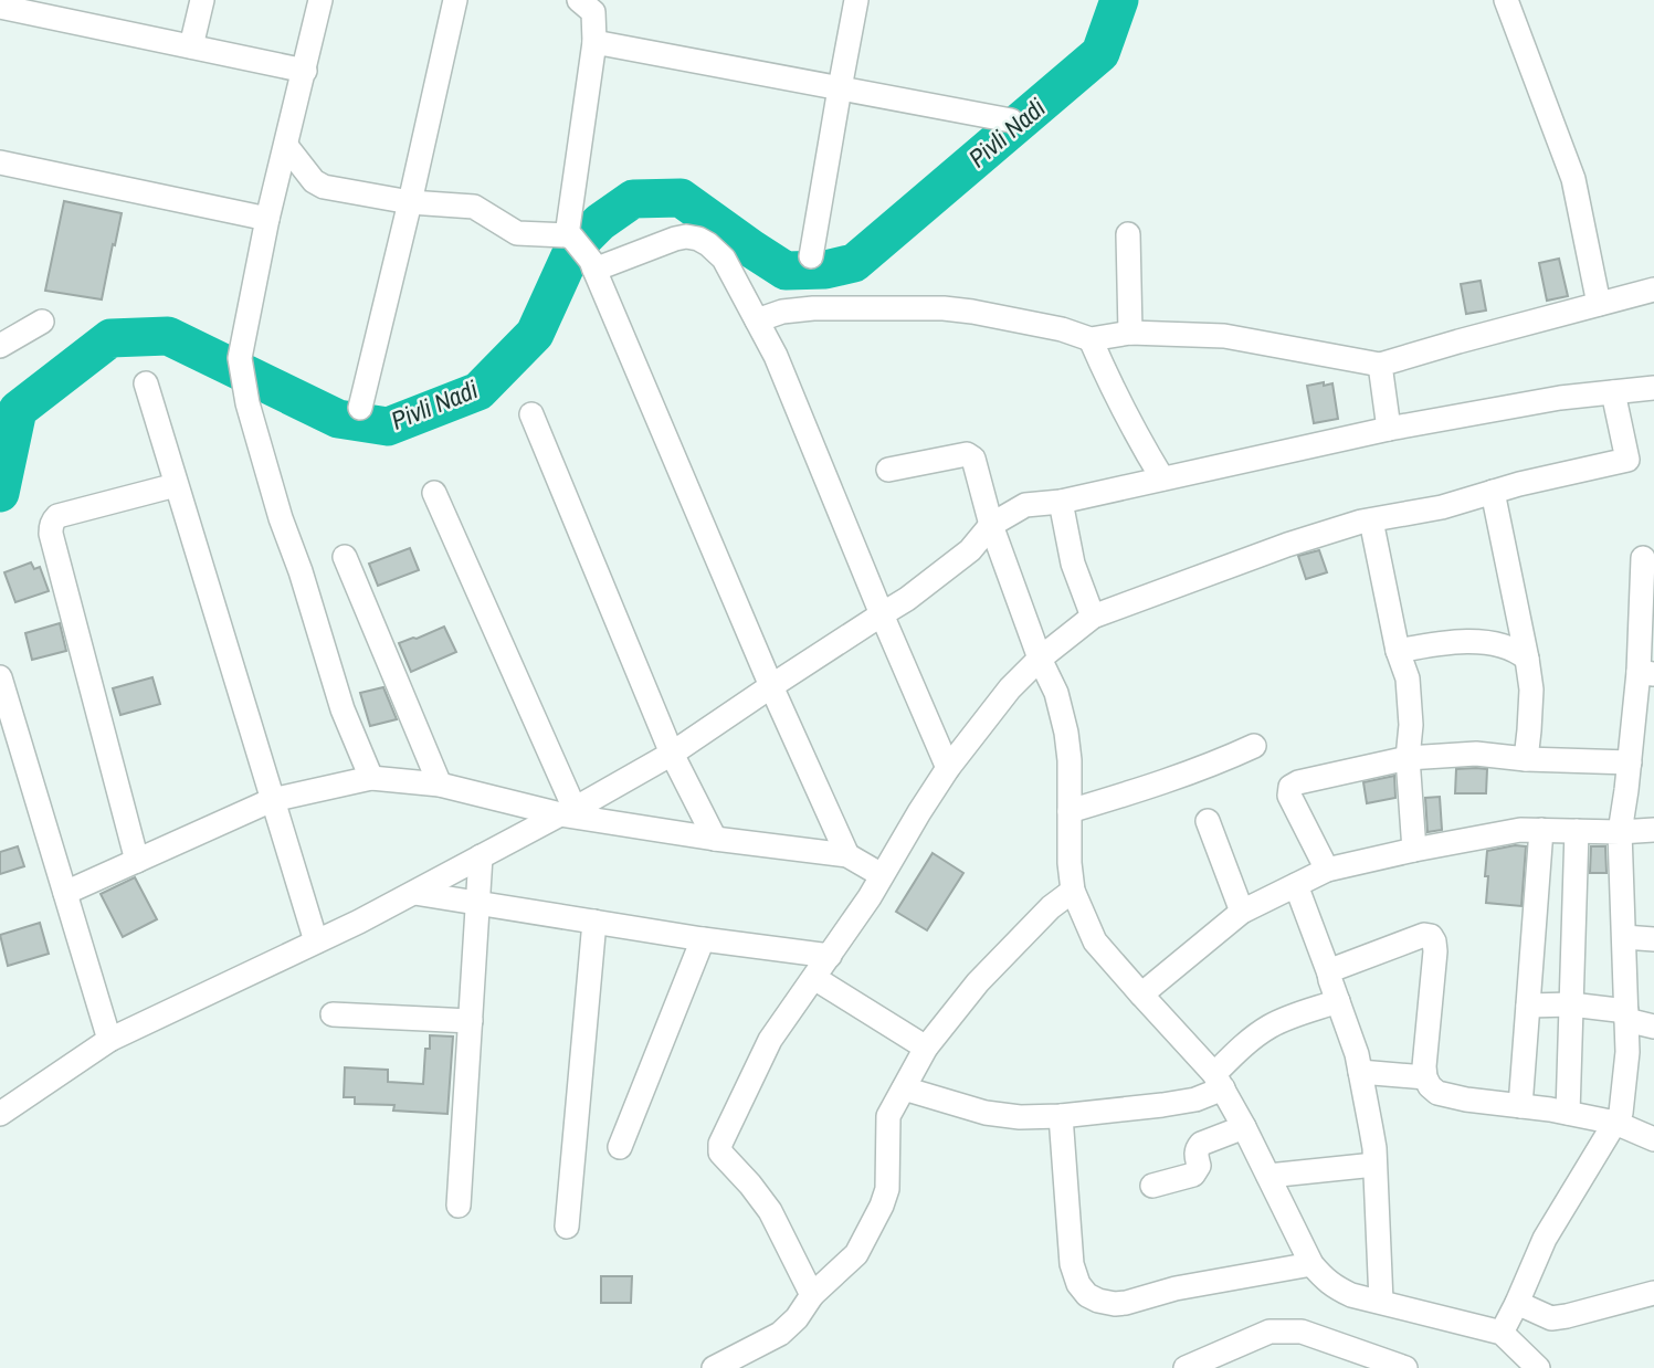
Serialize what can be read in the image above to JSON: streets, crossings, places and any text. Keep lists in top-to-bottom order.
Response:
{
  "water": ["Pivli Nadi"]
}
